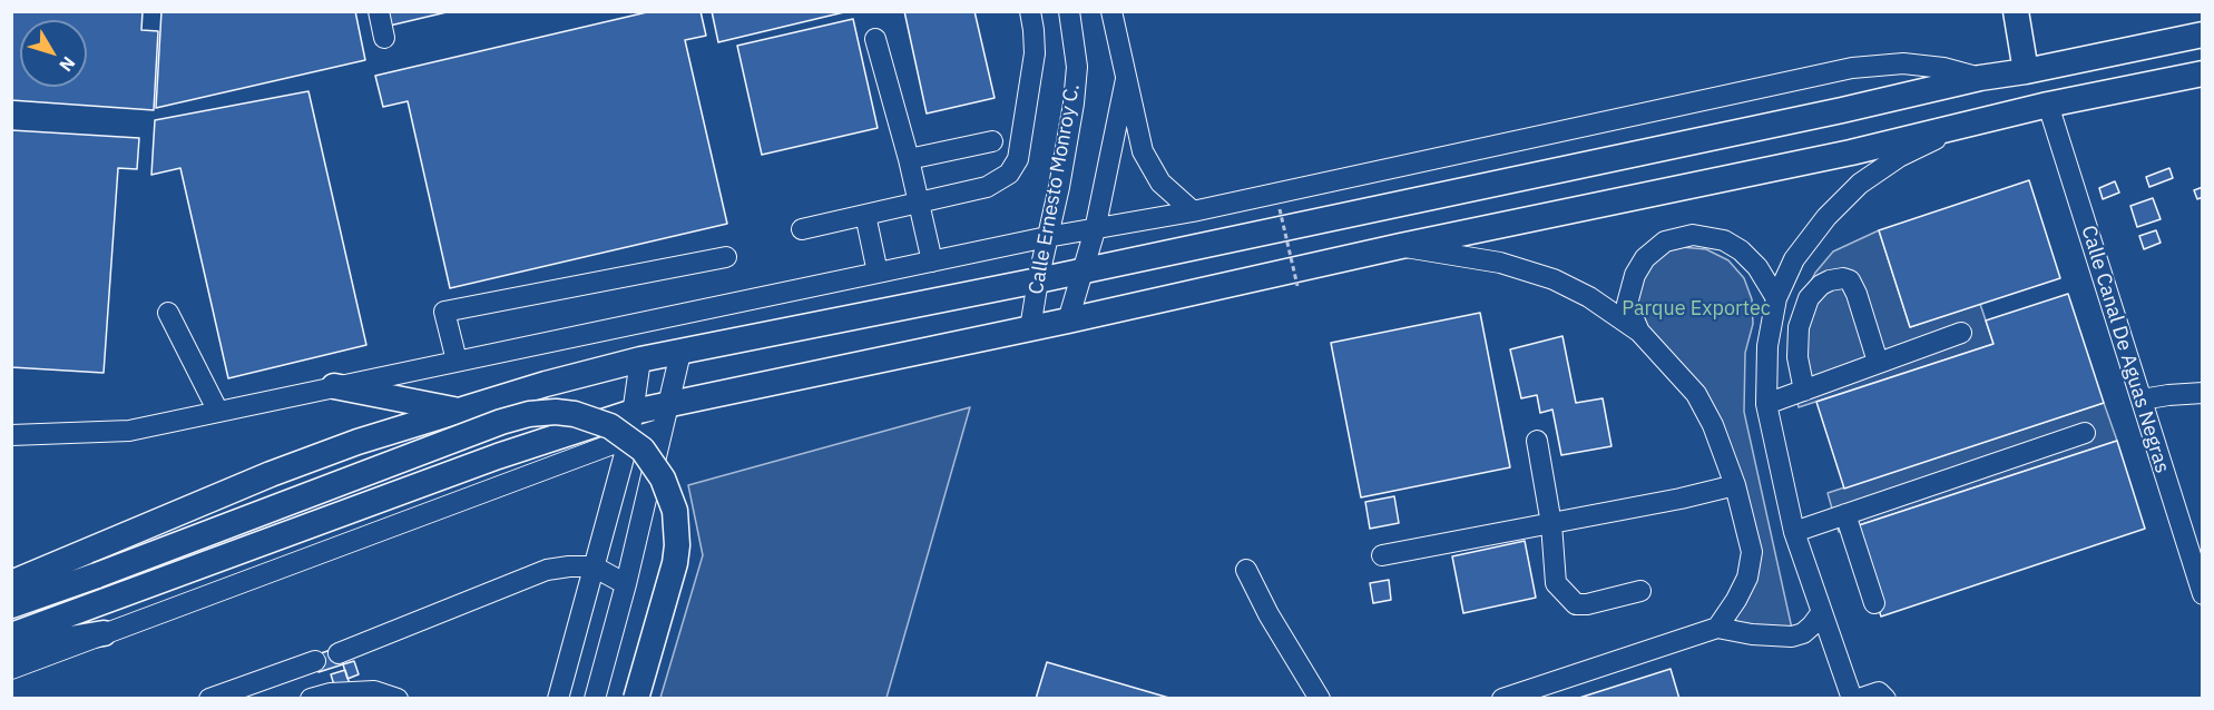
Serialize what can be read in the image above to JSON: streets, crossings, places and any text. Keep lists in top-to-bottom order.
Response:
{
  "streets": {
    "street": ["Calle Ernesto Monroy C.", "Calle Canal De Aguas Negras"]
  },
  "parks": ["Parque Exportec"],
  "north": "bottom right"
}
